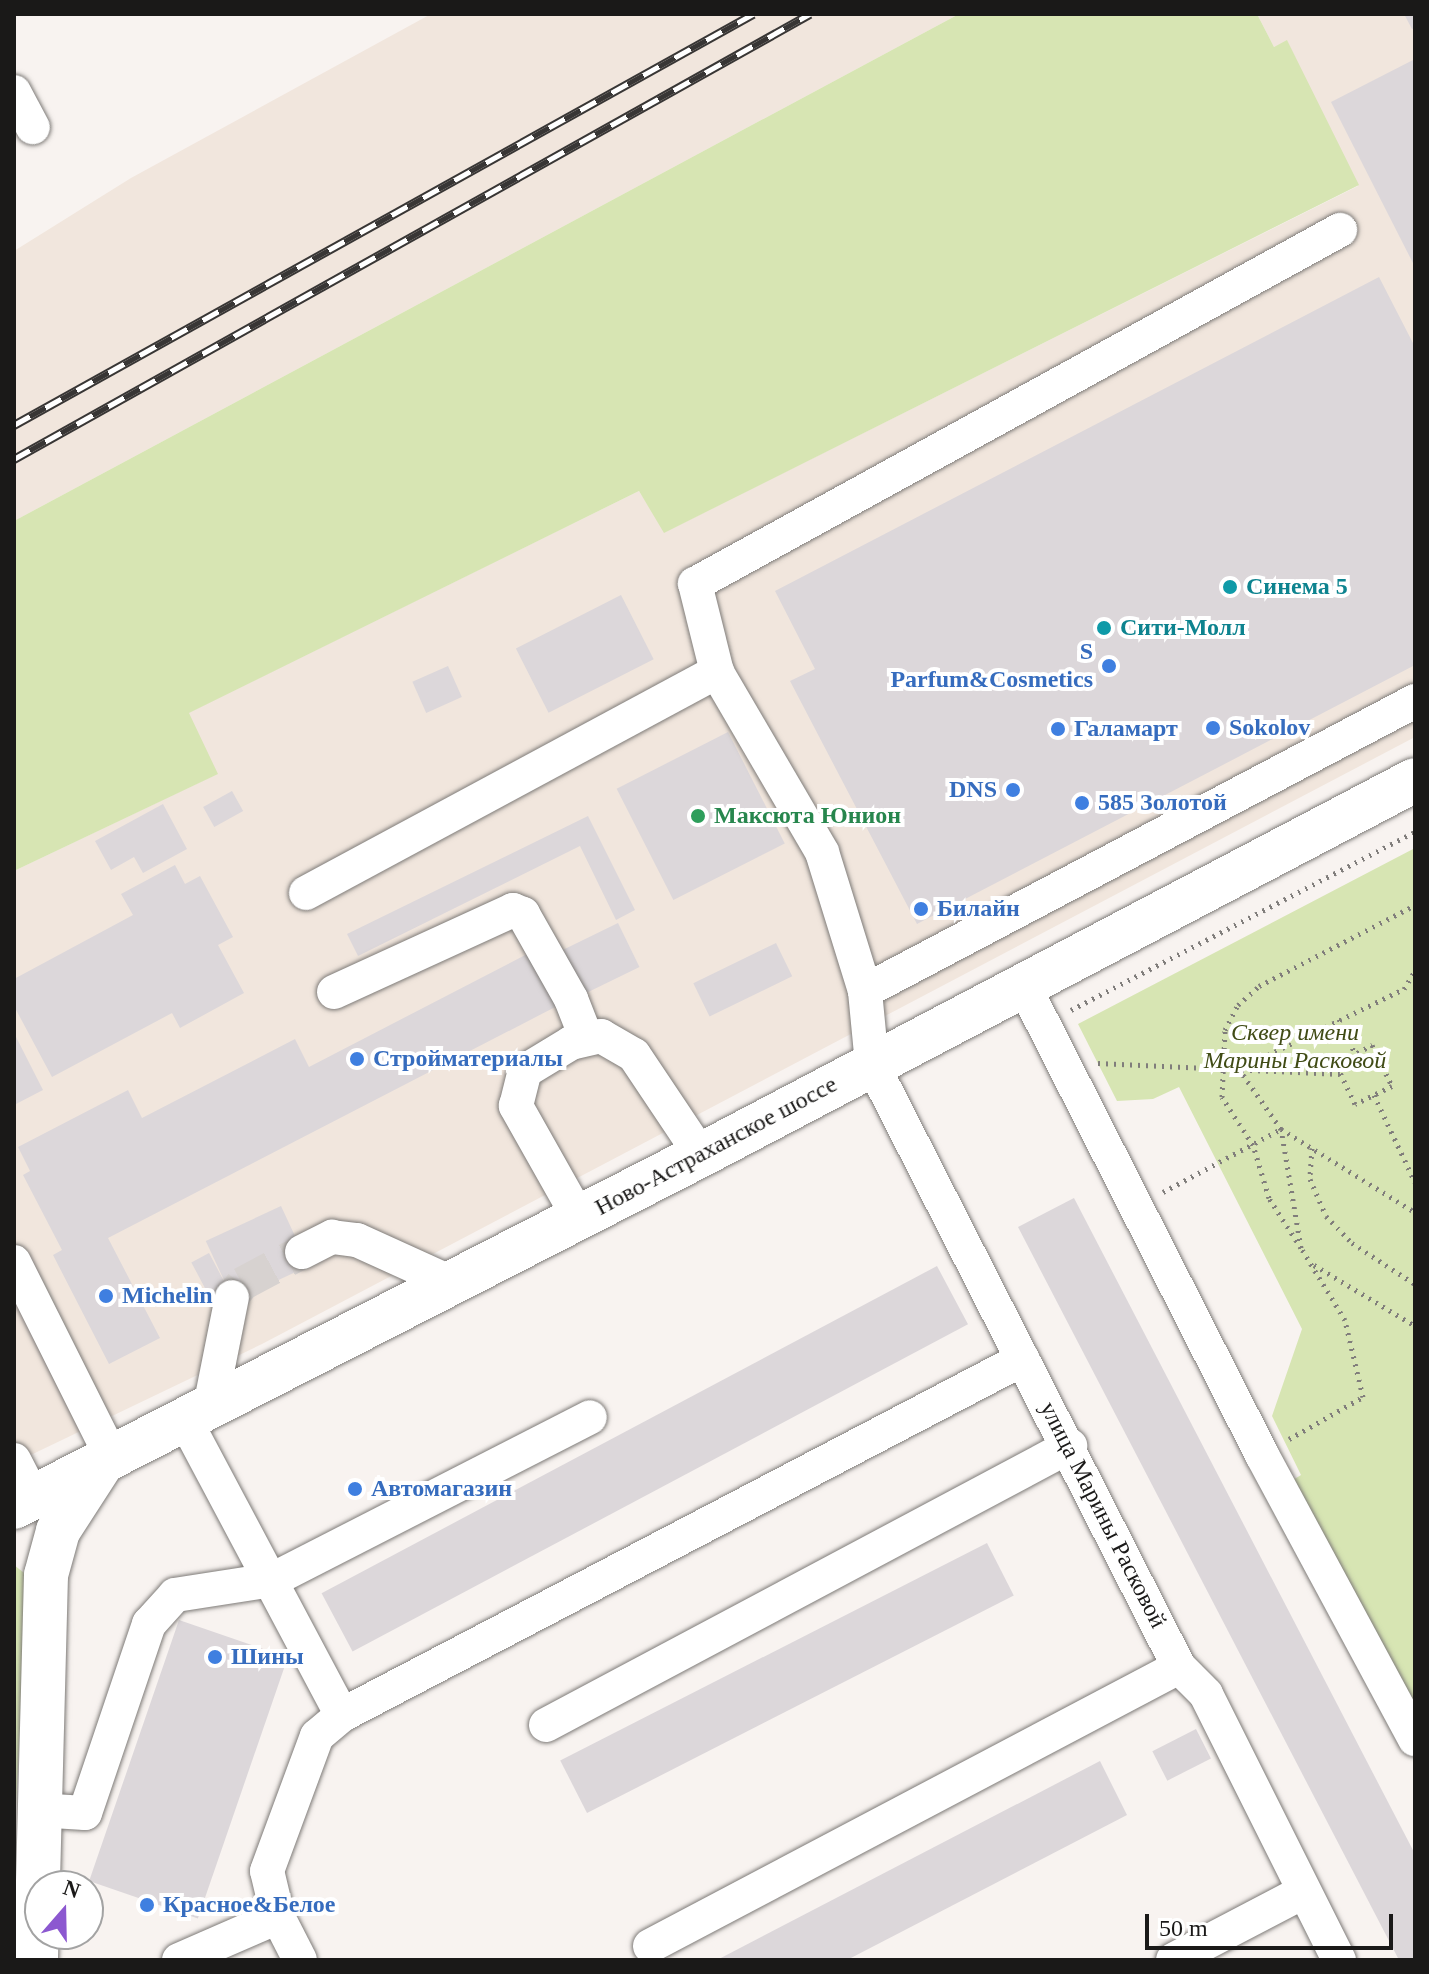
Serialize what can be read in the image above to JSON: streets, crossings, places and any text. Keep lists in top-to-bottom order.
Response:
{
  "streets": {
    "main road": ["Ново-Астраханское шоссе"],
    "street": ["улица Марины Расковой"]
  },
  "crossings": [
    ["Ново-Астраханское шоссе", "улица Марины Расковой"]
  ],
  "parks": ["Сквер имени Марины Расковой"],
  "places": [
    "Синема 5",
    "Сити-Молл",
    "S Parfum&Cosmetics",
    "Sokolov",
    "Галамарт",
    "DNS",
    "585 Золотой",
    "Максюта Юнион",
    "Билайн",
    "Стройматериалы",
    "Michelin",
    "Автомагазин",
    "Шины",
    "Красное&Белое"
  ],
  "scale_bar": "50 m",
  "north": "top"
}
